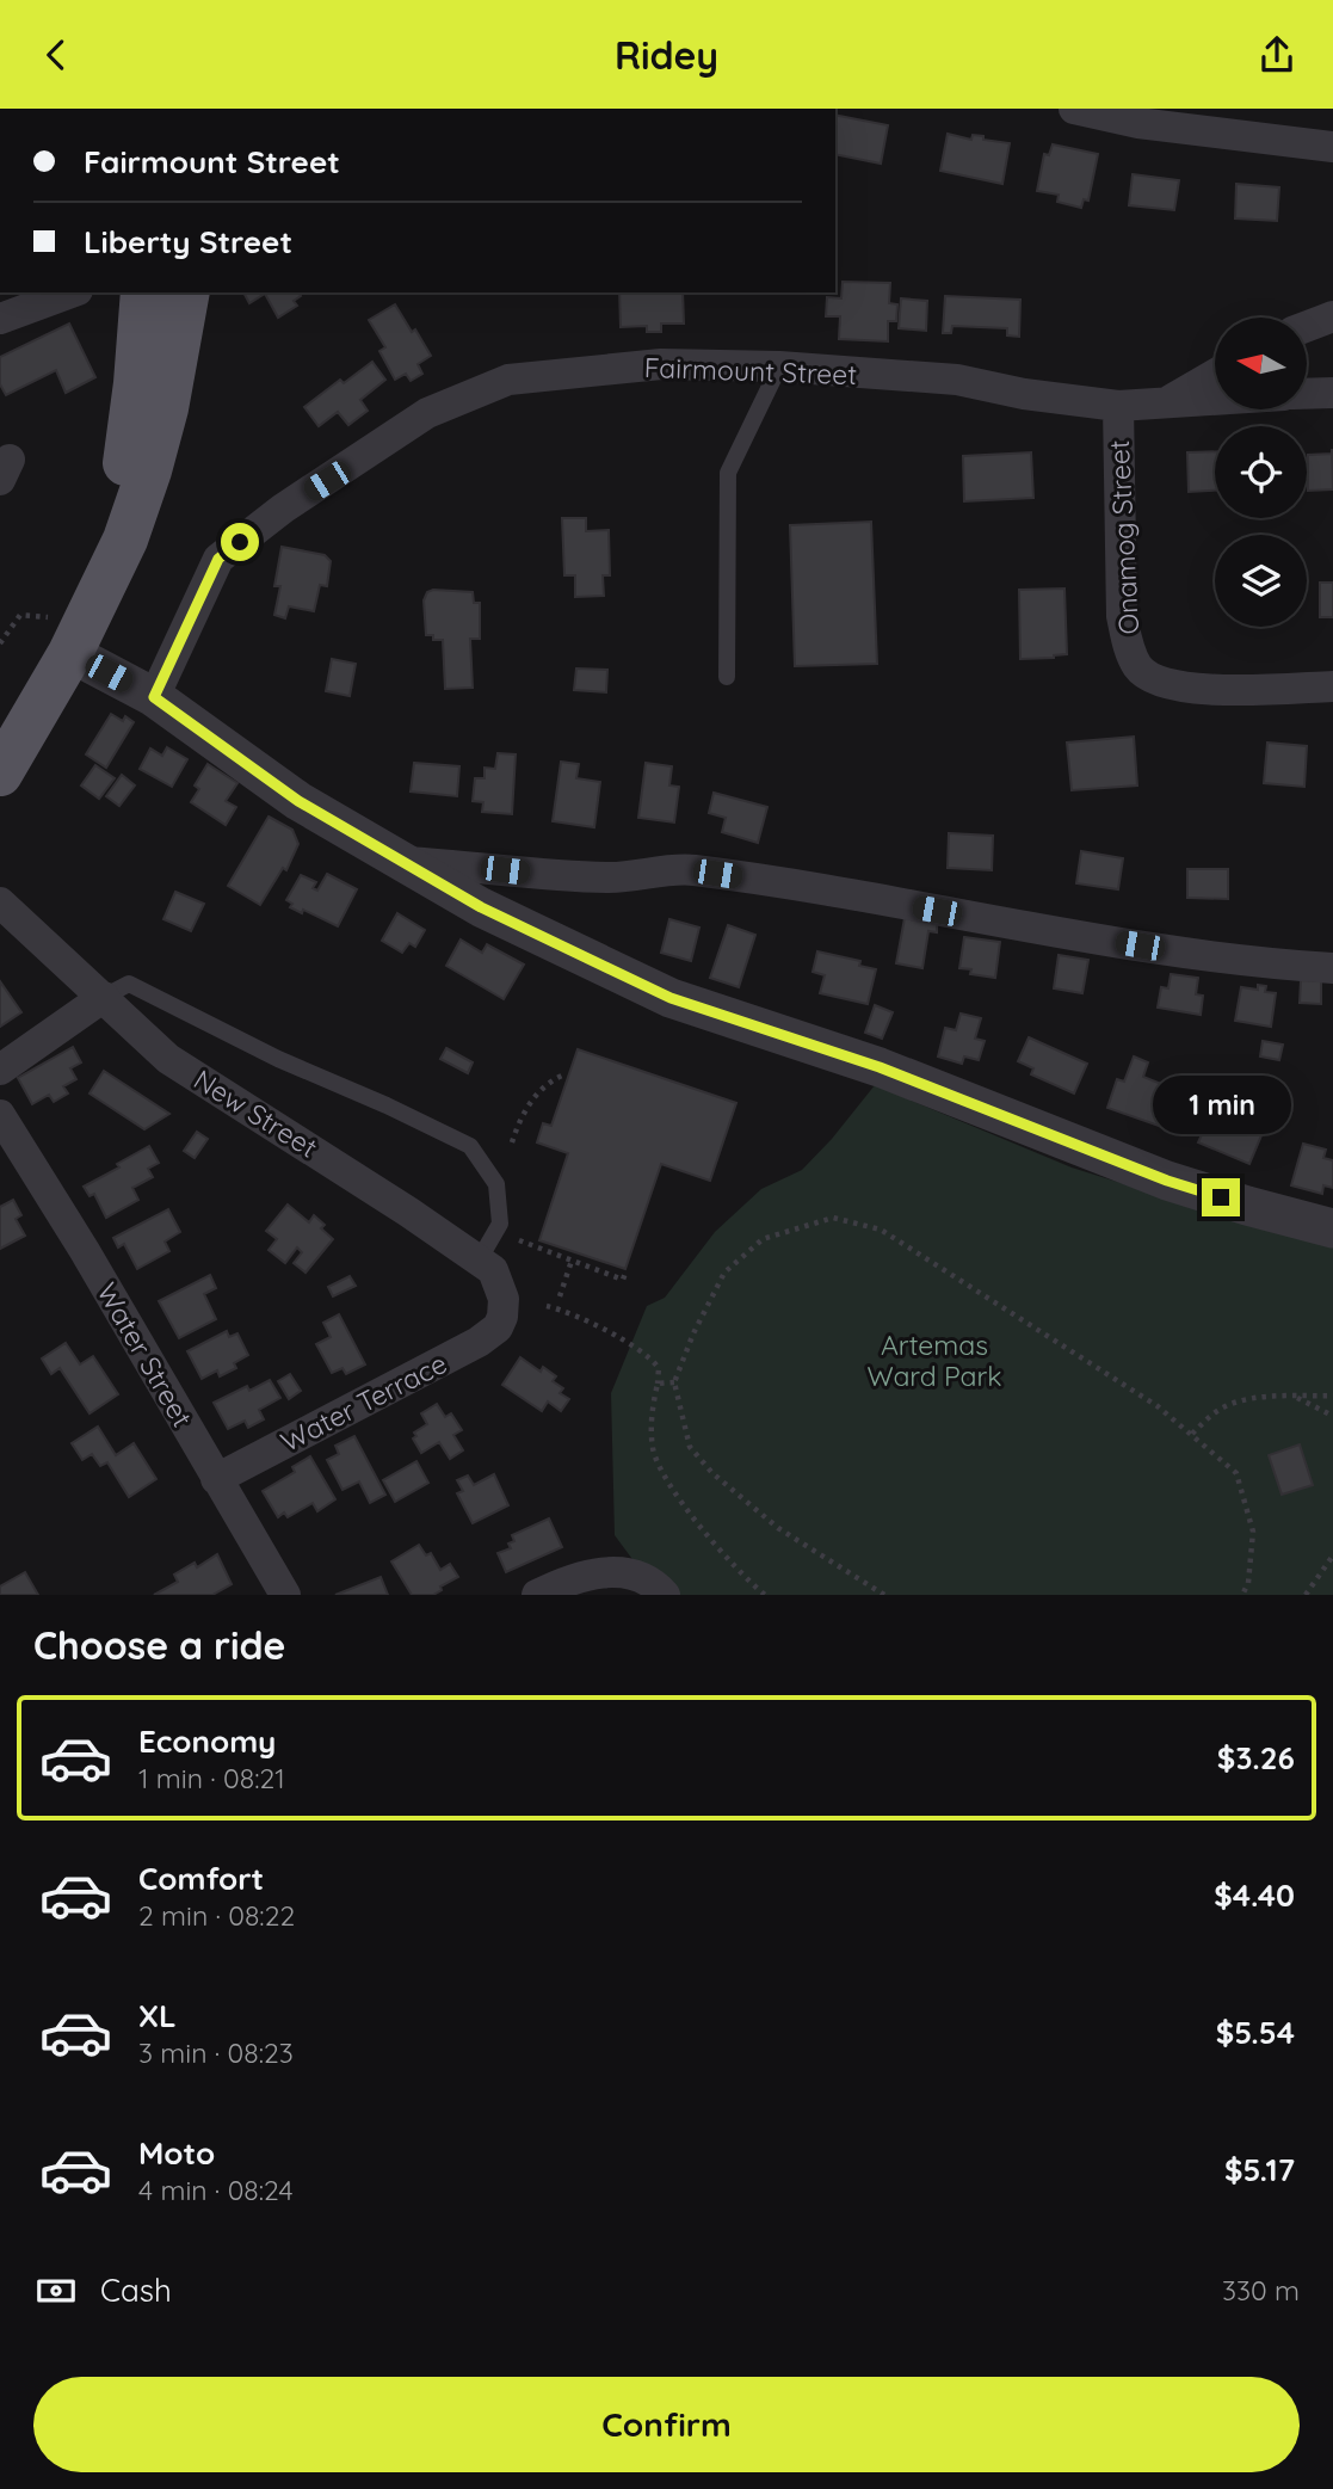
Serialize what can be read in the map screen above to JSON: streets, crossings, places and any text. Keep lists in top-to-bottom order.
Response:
{
  "streets": {
    "street": [
      "Fairmount Street",
      "Onamog Street",
      "New Street",
      "Water Street",
      "Water Terrace"
    ]
  },
  "crossings": [
    ["Fairmount Street", "Onamog Street"],
    ["New Street", "Water Terrace"],
    ["Water Street", "Water Terrace"]
  ],
  "parks": ["Artemas Ward Park"],
  "north": "left",
  "page": {
    "header": "Ridey",
    "banner": ["Fairmount Street", "Liberty Street"],
    "bubble": "1 min",
    "heading": "Choose a ride",
    "list": [
      {
        "name": "Economy",
        "note": "1 min · 08:21",
        "value": "$3.26"
      },
      {
        "name": "Comfort",
        "note": "2 min · 08:22",
        "value": "$4.40"
      },
      {
        "name": "XL",
        "note": "3 min · 08:23",
        "value": "$5.54"
      },
      {
        "name": "Moto",
        "note": "4 min · 08:24",
        "value": "$5.17"
      }
    ],
    "pay": ["Cash", "330 m"],
    "buttons": "Confirm"
  }
}
